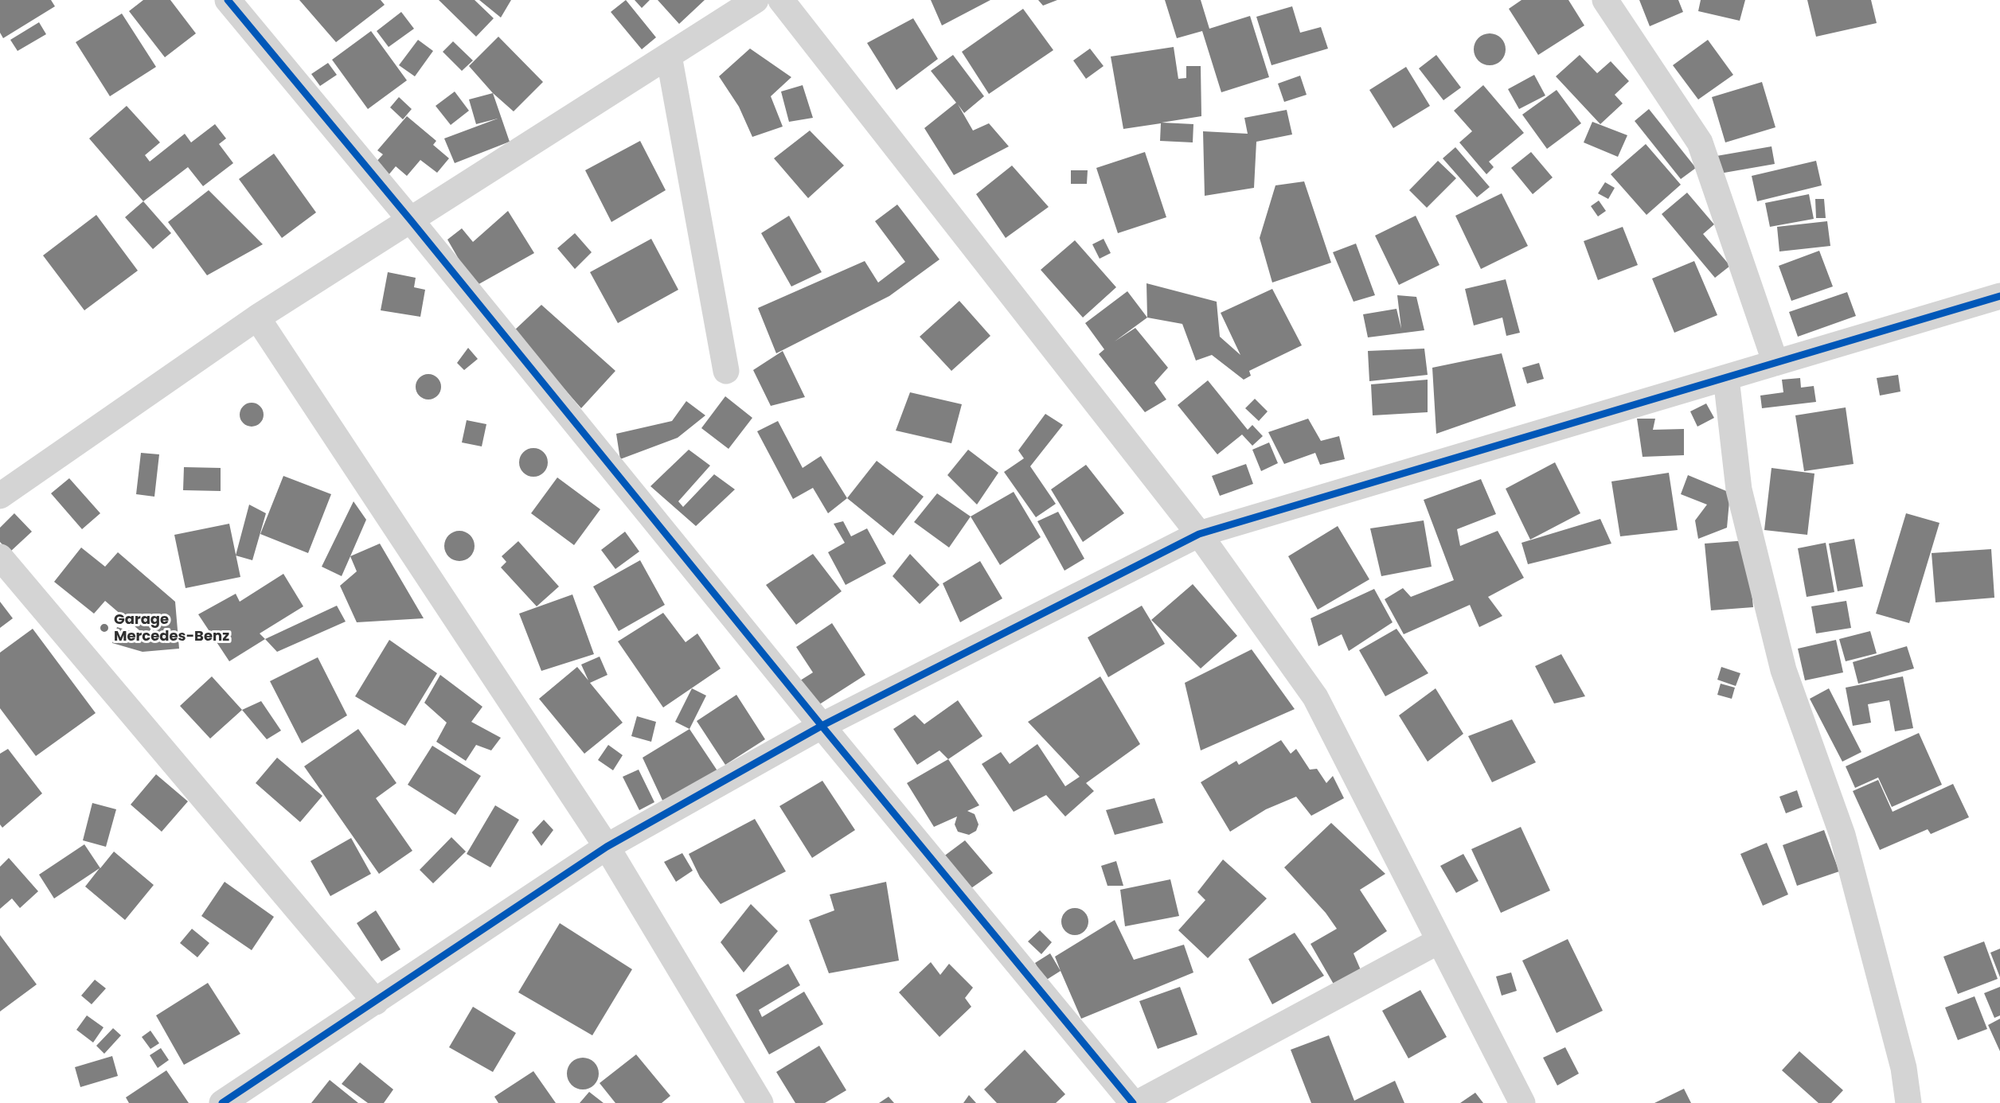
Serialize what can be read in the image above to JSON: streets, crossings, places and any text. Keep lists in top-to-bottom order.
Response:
{
  "places": ["Garage Mercedes-Benz"]
}
